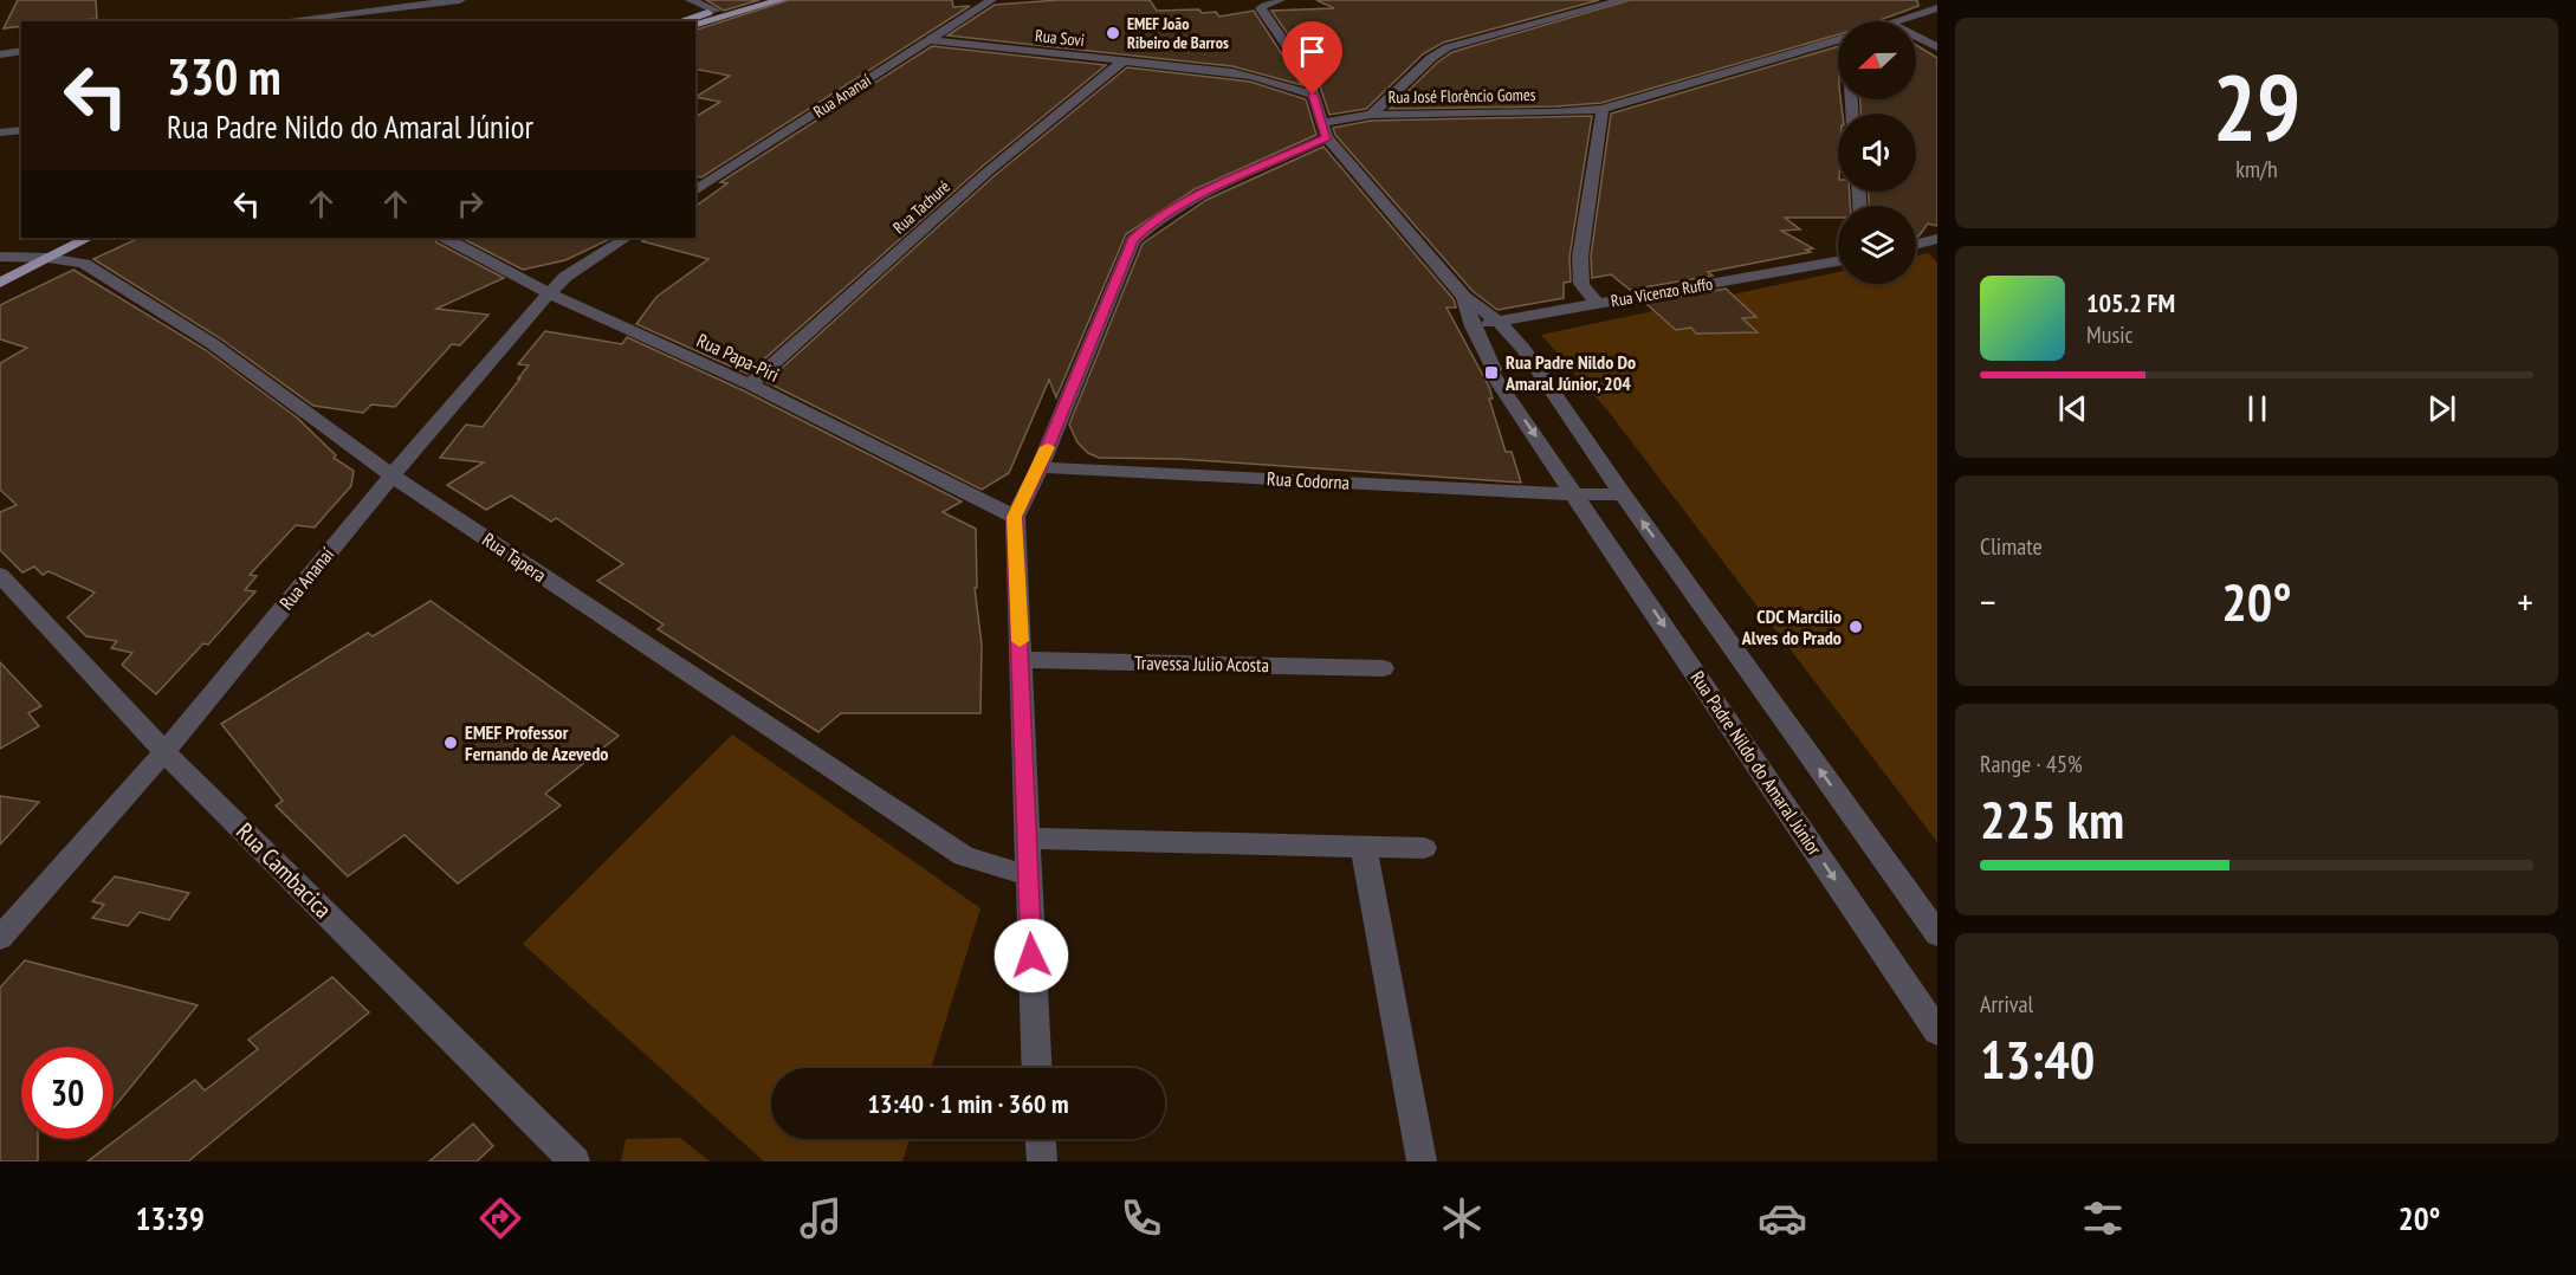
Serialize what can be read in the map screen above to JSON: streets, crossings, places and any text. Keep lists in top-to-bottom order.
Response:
{
  "streets": {
    "street": [
      "Rua Sovi",
      "Rua Ananaí",
      "Rua José Florêncio Gomes",
      "Rua Tachuré",
      "Rua Vicenzo Ruffo",
      "Rua Papa-Piri",
      "Rua Codorna",
      "Rua Tapera",
      "Travessa Julio Acosta",
      "Rua Padre Nildo do Amaral Júnior",
      "Rua Cambacica"
    ]
  },
  "crossings": [
    ["Rua Sovi", "Rua Ananaí"],
    ["Rua Sovi", "Rua Tachuré"],
    ["Rua Sovi", "Rua Padre Nildo do Amaral Júnior"],
    ["Rua Ananaí", "Rua Papa-Piri"],
    ["Rua Ananaí", "Rua Tapera"],
    ["Rua Ananaí", "Rua Cambacica"],
    ["Rua José Florêncio Gomes", "Rua Papa-Piri"],
    ["Rua José Florêncio Gomes", "Rua Codorna"],
    ["Rua José Florêncio Gomes", "Rua Padre Nildo do Amaral Júnior"],
    ["Rua Tachuré", "Rua Papa-Piri"],
    ["Rua Vicenzo Ruffo", "Rua Padre Nildo do Amaral Júnior"],
    ["Rua Codorna", "Rua Padre Nildo do Amaral Júnior"]
  ],
  "places": {
    "other": ["EMEF João Ribeiro de Barros", "CDC Marcilio Alves do Prado", "EMEF Professor Fernando de Azevedo"],
    "transit": ["Rua Padre Nildo Do Amaral Júnior, 204"]
  },
  "north": "left",
  "page": {
    "tile": [
      ["29", "km/h"],
      "Climate",
      ["Range · 45%", "225 km"],
      ["Arrival", "13:40"]
    ],
    "turn": ["330 m", "Rua Padre Nildo do Amaral Júnior"],
    "song": ["105.2 FM", "Music"],
    "heat": ["−", "20°", "+"],
    "limit": "30",
    "trip": "13:40 · 1 min · 360 m",
    "tabs": ["13:39", "20°"]
  }
}
